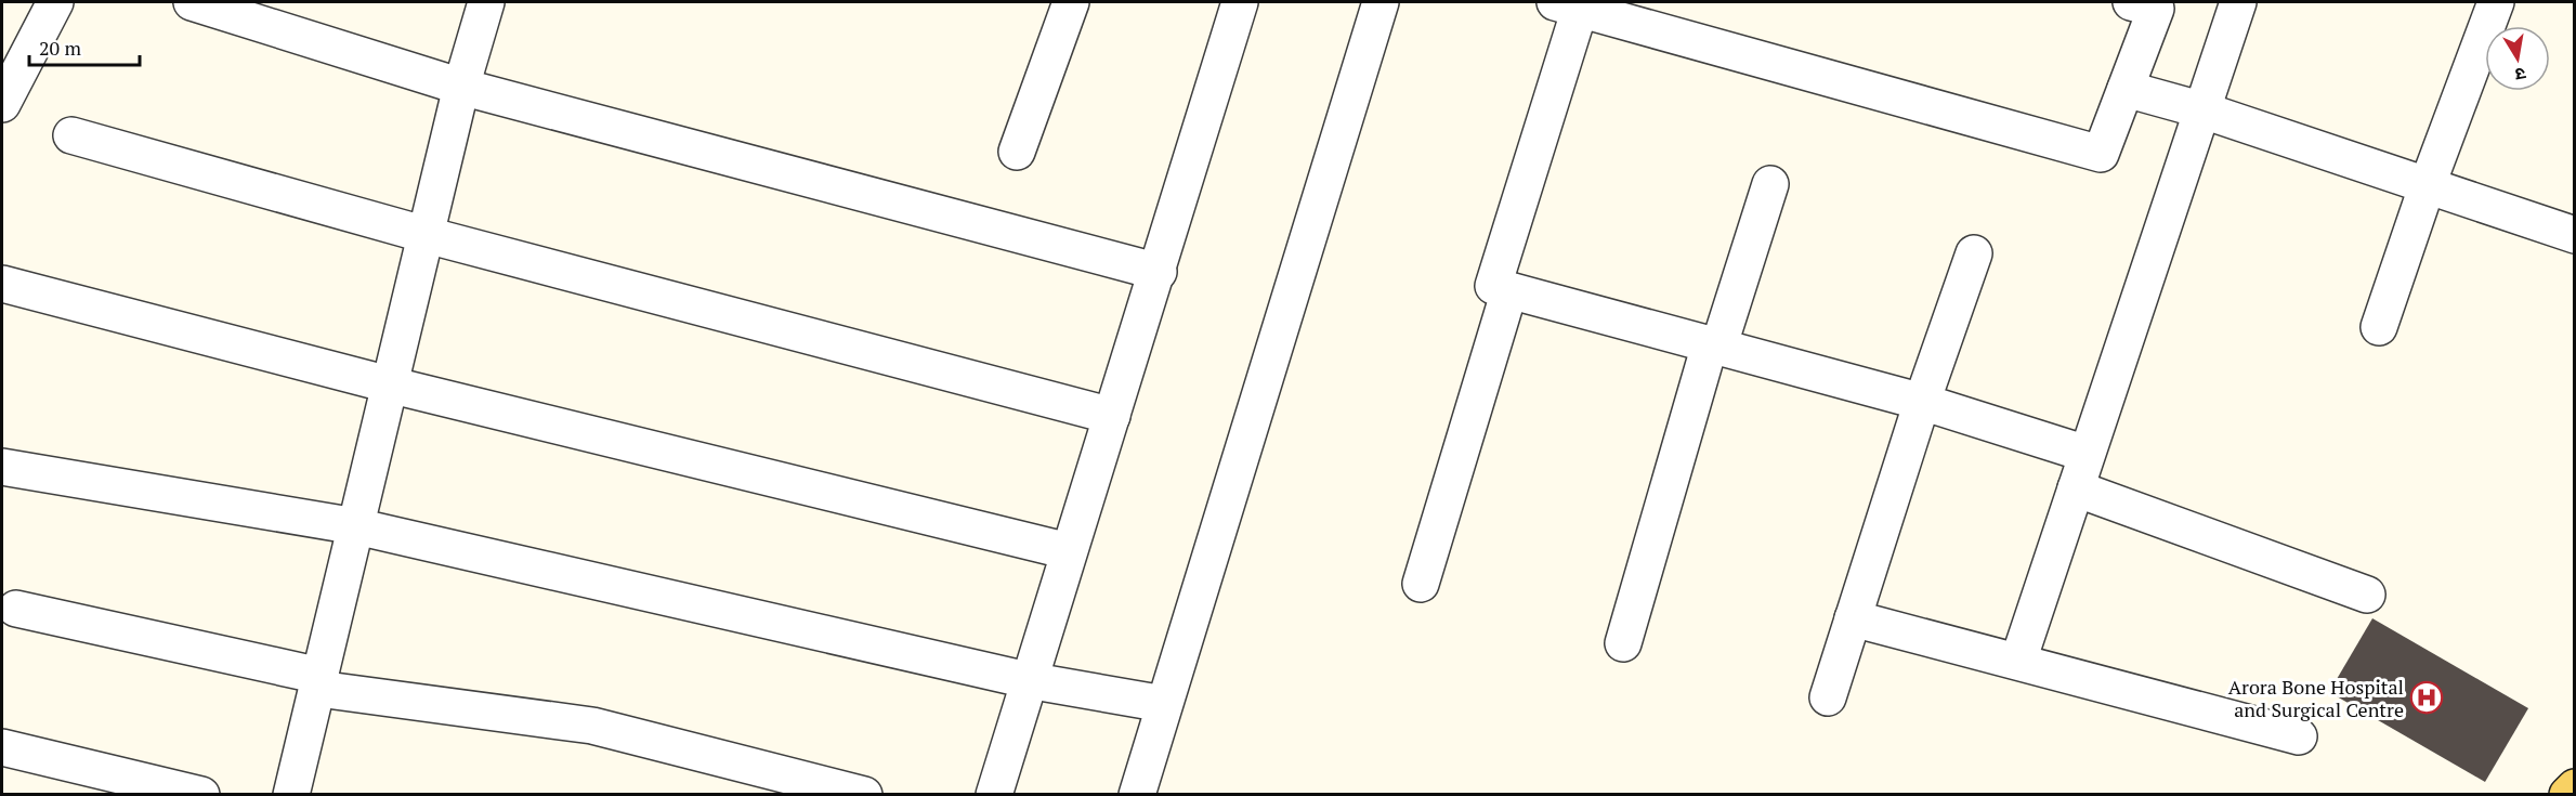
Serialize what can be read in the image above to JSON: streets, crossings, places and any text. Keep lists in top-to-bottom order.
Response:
{
  "places": {
    "hospital": ["Arora Bone Hospital and Surgical Centre"]
  },
  "scale_bar": "20 m",
  "north": "bottom"
}
